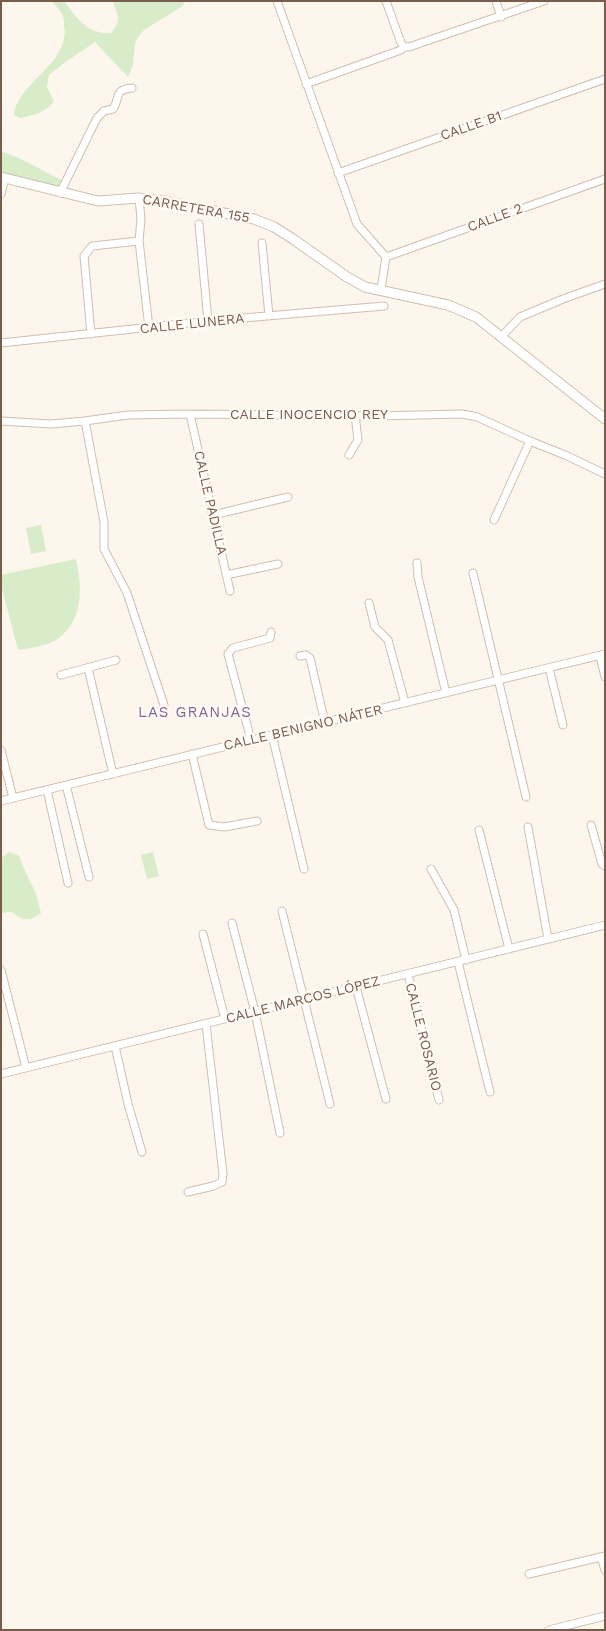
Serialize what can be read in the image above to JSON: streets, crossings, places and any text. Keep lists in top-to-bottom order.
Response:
{
  "streets": {
    "street": [
      "CALLE B1",
      "CARRETERA 155",
      "CALLE 2",
      "CALLE LUNERA",
      "CALLE INOCENCIO REY",
      "CALLE PADILLA",
      "CALLE BENIGNO NÁTER",
      "CALLE MARCOS LÓPEZ",
      "CALLE ROSARIO"
    ]
  },
  "crossings": [
    ["CALLE INOCENCIO REY", "CALLE PADILLA"],
    ["CALLE MARCOS LÓPEZ", "CALLE ROSARIO"]
  ],
  "districts": ["LAS GRANJAS"]
}
